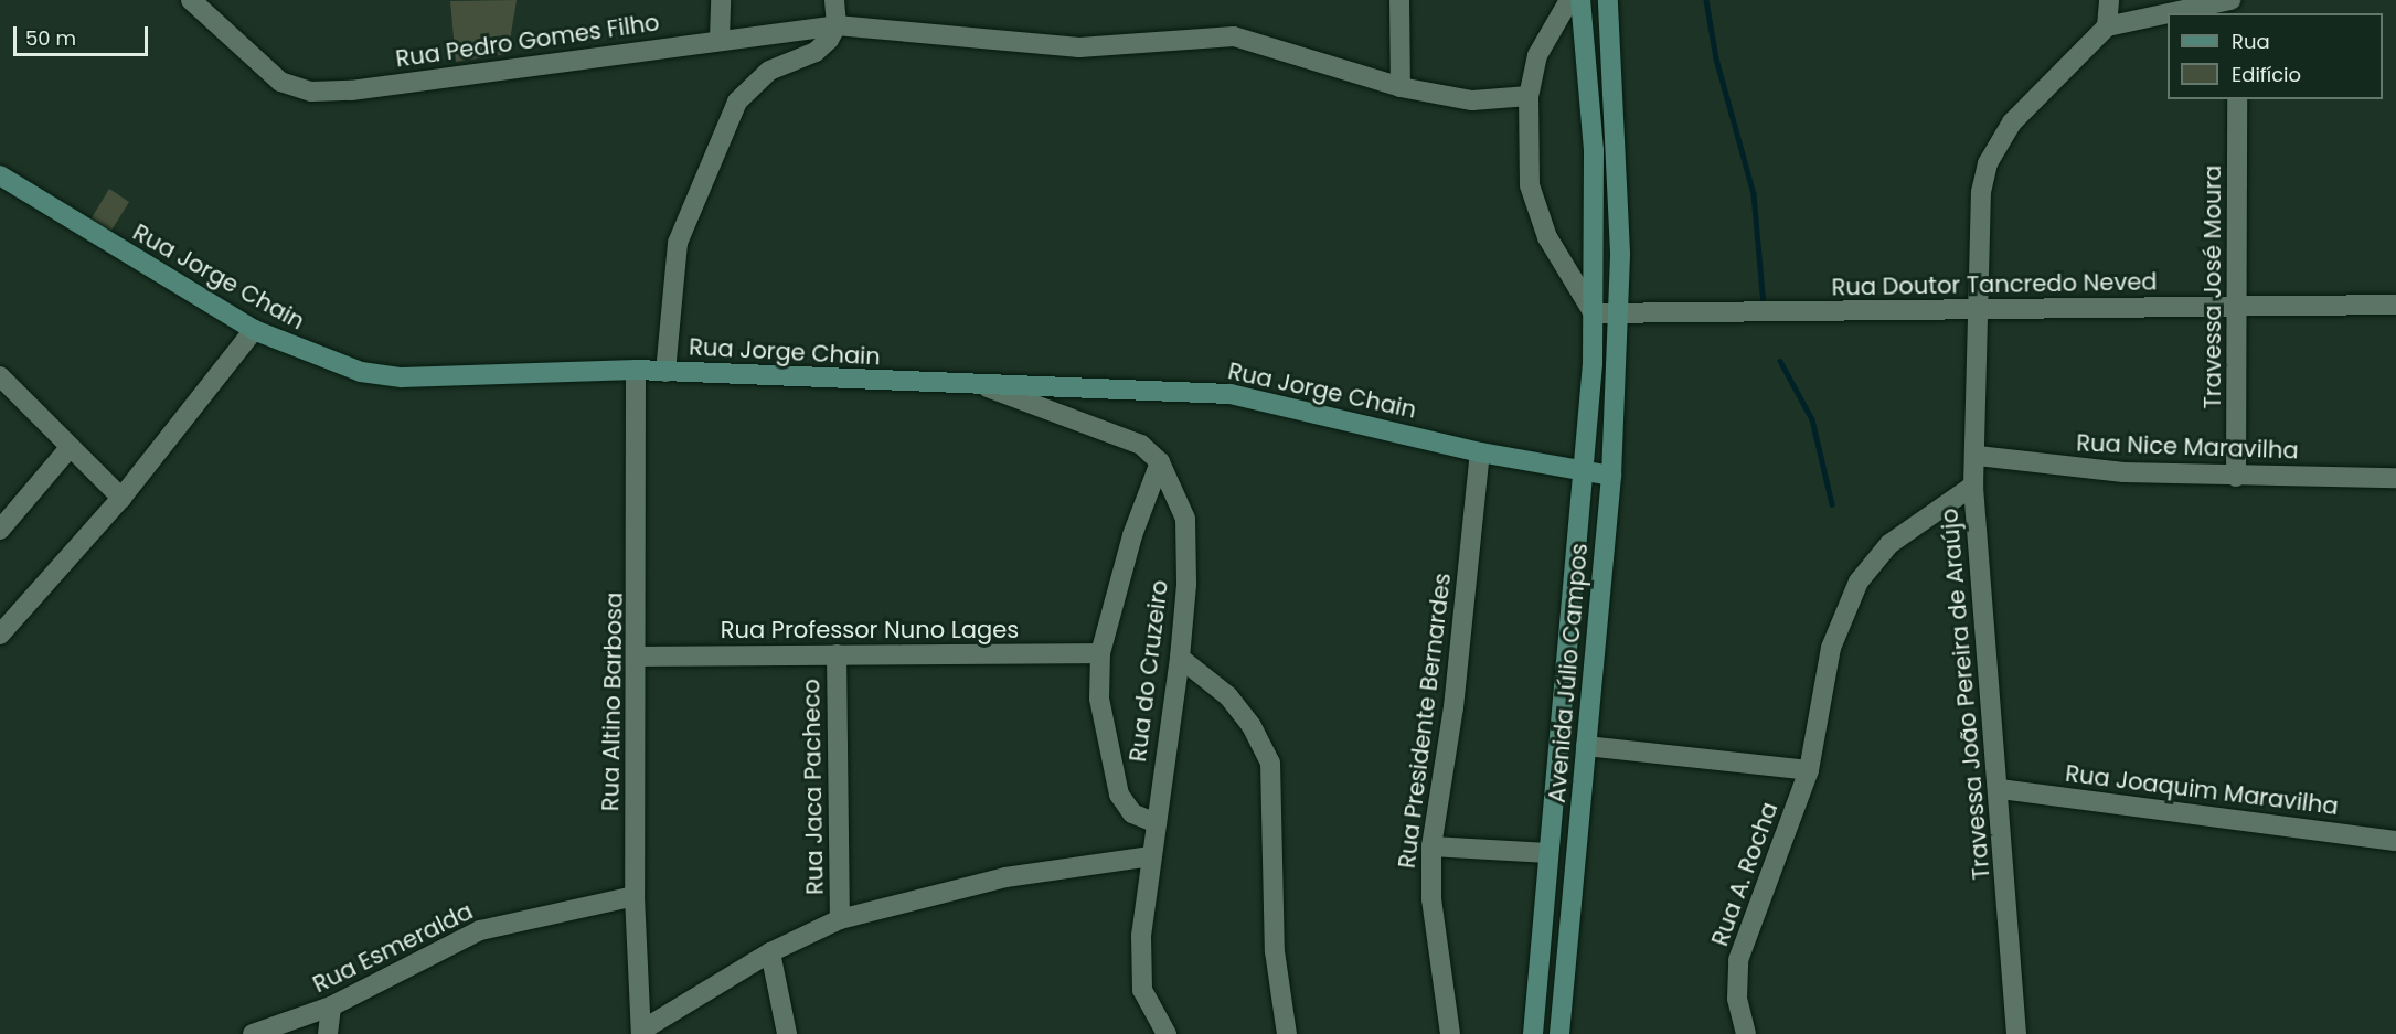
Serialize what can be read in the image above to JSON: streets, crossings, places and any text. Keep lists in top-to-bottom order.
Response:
{
  "streets": {
    "street": [
      "Rua Pedro Gomes Filho",
      "Rua Jorge Chain",
      "Rua Doutor Tancredo Neved",
      "Travessa José Moura",
      "Rua Nice Maravilha",
      "Rua Professor Nuno Lages",
      "Rua do Cruzeiro",
      "Avenida Júlio Campos",
      "Travessa João Pereira de Araújo",
      "Rua Altino Barbosa",
      "Rua Presidente Bernardes",
      "Rua Jaca Pacheco",
      "Rua Joaquim Maravilha",
      "Rua A. Rocha",
      "Rua Esmeralda"
    ]
  },
  "crossings": [
    ["Rua Jorge Chain", "Rua do Cruzeiro"],
    ["Rua Jorge Chain", "Avenida Júlio Campos"],
    ["Rua Jorge Chain", "Rua Altino Barbosa"],
    ["Rua Jorge Chain", "Rua Presidente Bernardes"],
    ["Rua Doutor Tancredo Neved", "Travessa José Moura"],
    ["Rua Doutor Tancredo Neved", "Avenida Júlio Campos"],
    ["Rua Doutor Tancredo Neved", "Travessa João Pereira de Araújo"],
    ["Travessa José Moura", "Rua Nice Maravilha"],
    ["Rua Nice Maravilha", "Travessa João Pereira de Araújo"],
    ["Rua Professor Nuno Lages", "Rua Altino Barbosa"],
    ["Rua Professor Nuno Lages", "Rua Jaca Pacheco"],
    ["Travessa João Pereira de Araújo", "Rua Joaquim Maravilha"],
    ["Travessa João Pereira de Araújo", "Rua A. Rocha"],
    ["Rua Altino Barbosa", "Rua Esmeralda"]
  ],
  "legend": ["Rua", "Edifício"],
  "scale_bar": "50 m"
}
